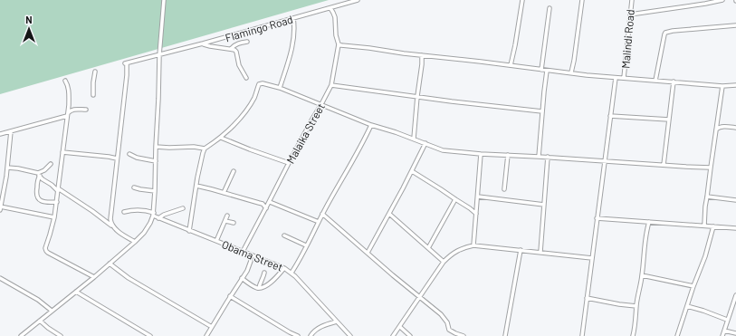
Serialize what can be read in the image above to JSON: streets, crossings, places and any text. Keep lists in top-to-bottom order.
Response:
{
  "streets": {
    "street": [
      "Flamingo Road",
      "Malindi Road",
      "Malaika Street",
      "Obama Street"
    ]
  },
  "crossings": [
    ["Flamingo Road", "Malaika Street"],
    ["Malaika Street", "Obama Street"]
  ],
  "north": "top"
}
